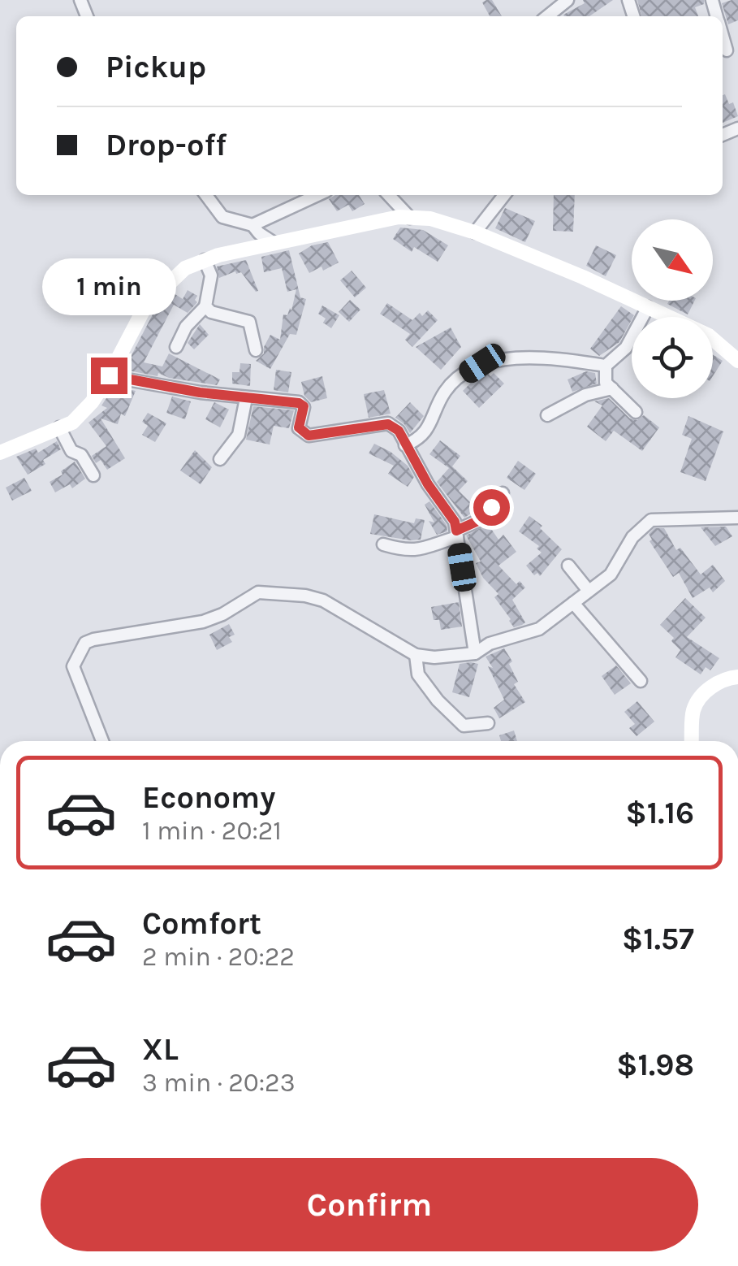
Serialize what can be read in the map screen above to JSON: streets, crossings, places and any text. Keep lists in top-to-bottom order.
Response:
{
  "north": "bottom right",
  "page": {
    "banner": ["Pickup", "Drop-off"],
    "bubble": "1 min",
    "list": [
      {
        "name": "Economy",
        "note": "1 min · 20:21",
        "value": "$1.16"
      },
      {
        "name": "Comfort",
        "note": "2 min · 20:22",
        "value": "$1.57"
      },
      {
        "name": "XL",
        "note": "3 min · 20:23",
        "value": "$1.98"
      }
    ],
    "buttons": "Confirm"
  }
}
